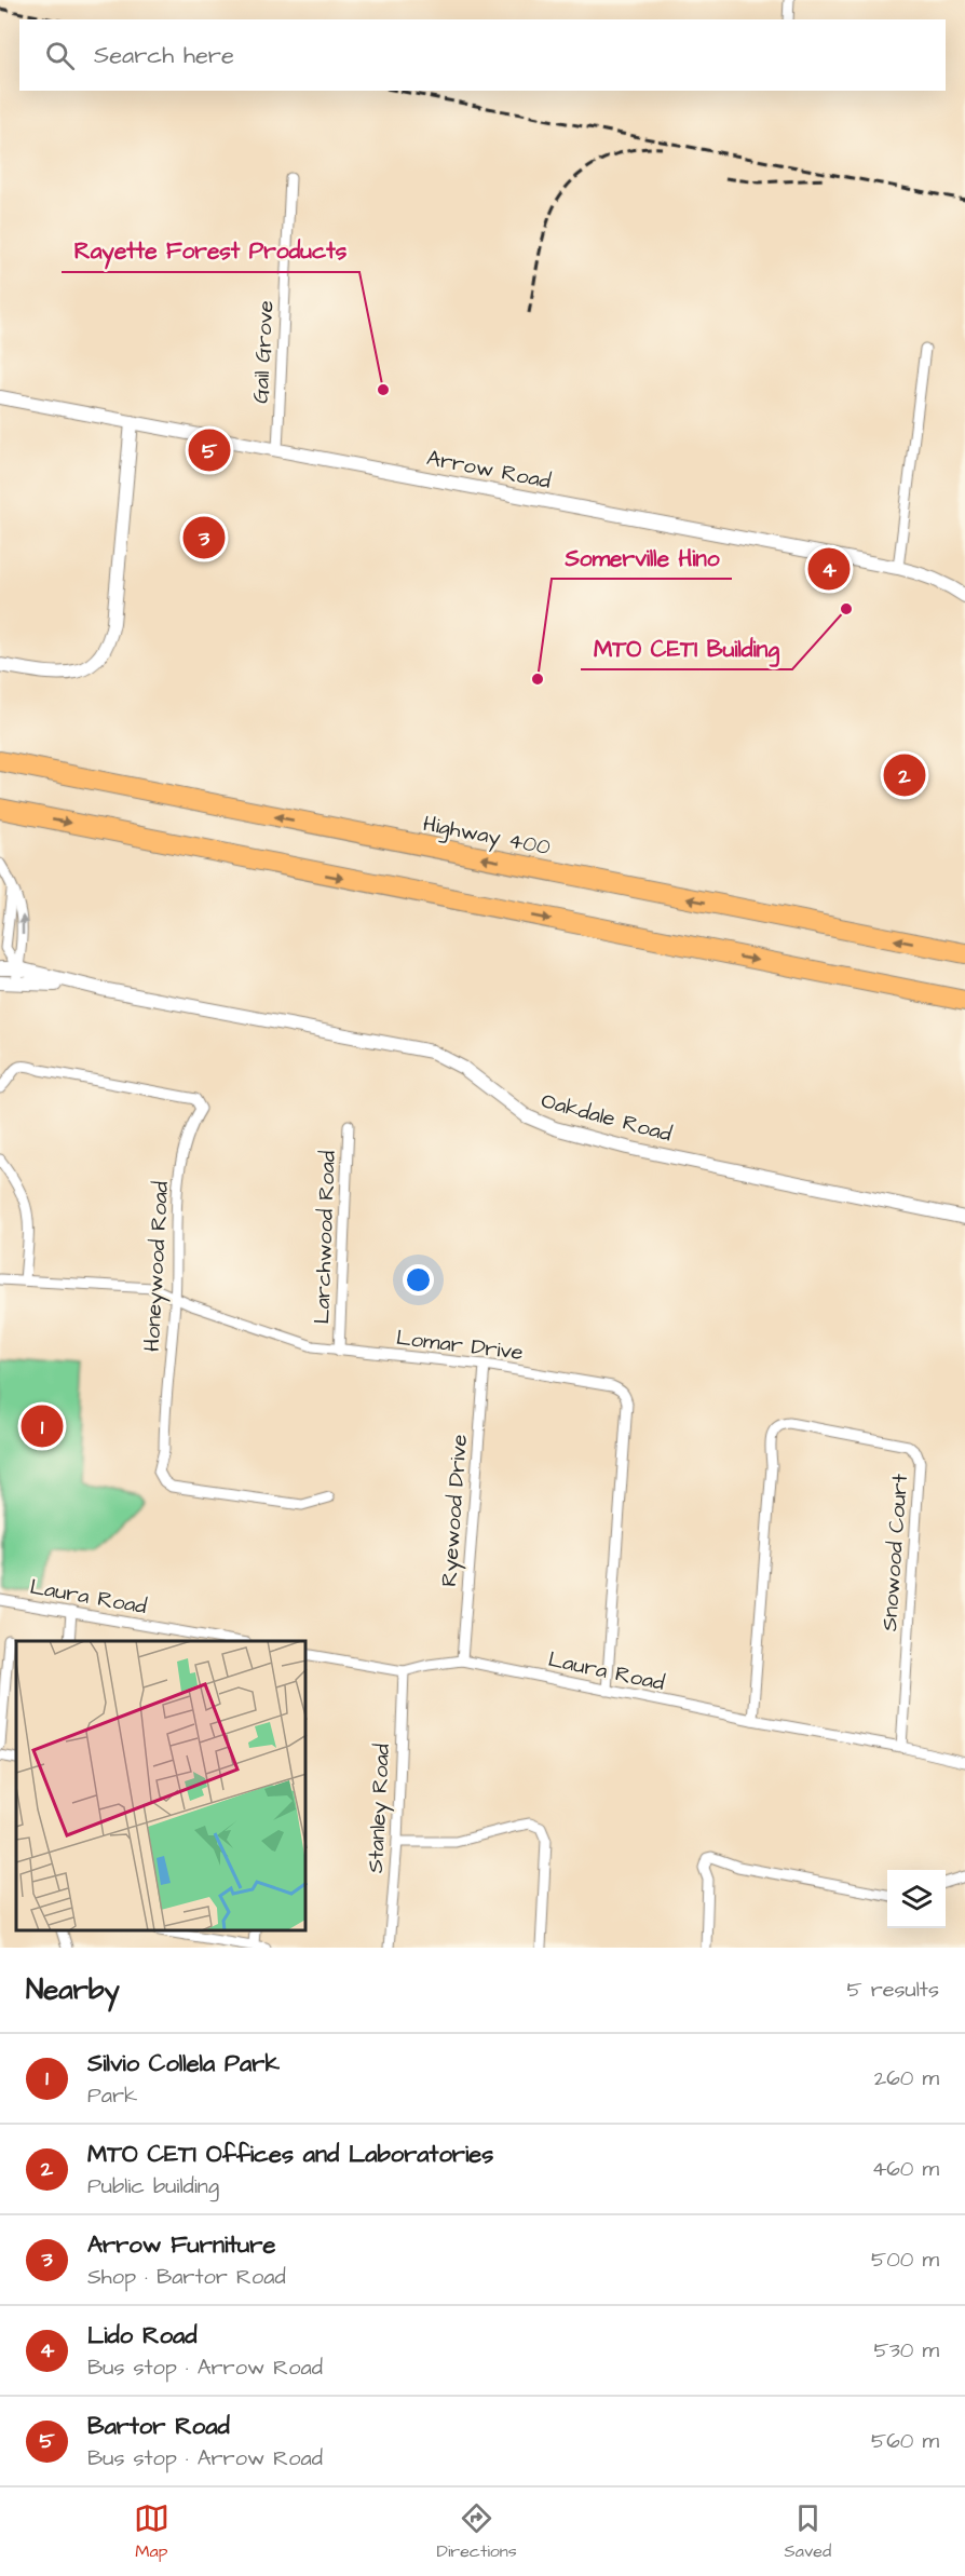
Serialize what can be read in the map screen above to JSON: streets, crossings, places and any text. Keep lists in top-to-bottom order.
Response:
{
  "streets": {
    "highway": ["Highway 400"],
    "street": [
      "Gail Grove",
      "Arrow Road",
      "Oakdale Road",
      "Larchwood Road",
      "Honeywood Road",
      "Lomar Drive",
      "Ryewood Drive",
      "Snowood Court",
      "Laura Road",
      "Stanley Road"
    ]
  },
  "crossings": [
    ["Gail Grove", "Arrow Road"],
    ["Larchwood Road", "Lomar Drive"],
    ["Honeywood Road", "Lomar Drive"],
    ["Lomar Drive", "Ryewood Drive"],
    ["Lomar Drive", "Laura Road"],
    ["Ryewood Drive", "Laura Road"],
    ["Snowood Court", "Laura Road"],
    ["Laura Road", "Stanley Road"]
  ],
  "places": ["Rayette Forest Products", "MTO CETI Building", "Somerville Hino"],
  "page": {
    "search": "Search here",
    "pins": [
      "5",
      "3",
      "4",
      "2",
      "1"
    ],
    "heading": ["Nearby", "5 results"],
    "list": [
      {
        "mark": "1",
        "name": "Silvio Collela Park",
        "note": "Park",
        "value": "260 m"
      },
      {
        "mark": "2",
        "name": "MTO CETI Offices and Laboratories",
        "note": "Public building",
        "value": "460 m"
      },
      {
        "mark": "3",
        "name": "Arrow Furniture",
        "note": "Shop · Bartor Road",
        "value": "500 m"
      },
      {
        "mark": "4",
        "name": "Lido Road",
        "note": "Bus stop · Arrow Road",
        "value": "530 m"
      },
      {
        "mark": "5",
        "name": "Bartor Road",
        "note": "Bus stop · Arrow Road",
        "value": "560 m"
      }
    ],
    "nav": ["Map", "Directions", "Saved"]
  }
}
